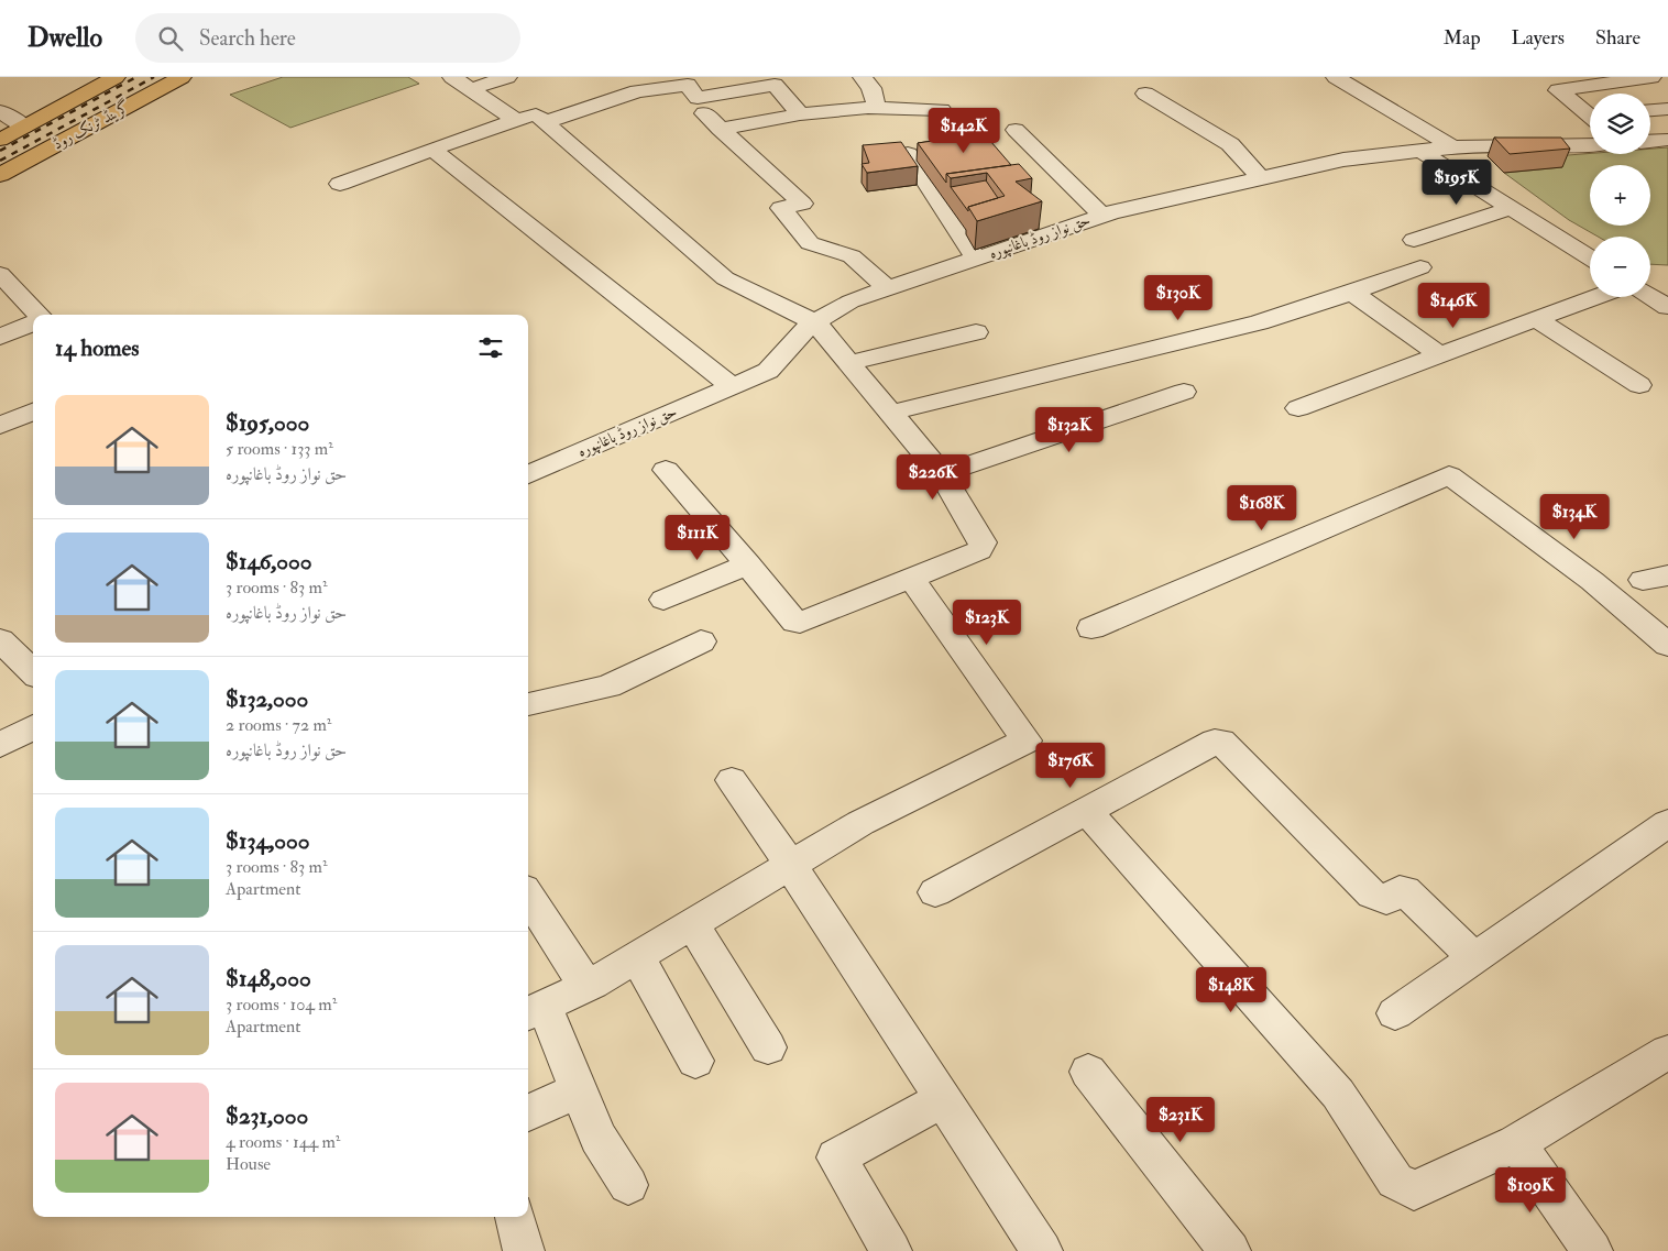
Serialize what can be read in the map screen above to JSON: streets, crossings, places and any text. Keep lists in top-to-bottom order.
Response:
{
  "streets": {
    "main road": ["گرینڈ ٹرنک روڈ"],
    "street": ["حق نواز روڈ باغانپورہ"]
  },
  "page": {
    "header": "Dwello",
    "search": "Search here",
    "nav": ["Map", "Layers", "Share"],
    "map_buttons": ["+", "−"],
    "price": [
      "$142K",
      "$195K",
      "$130K",
      "$146K",
      "$132K",
      "$226K",
      "$168K",
      "$134K",
      "$111K",
      "$123K",
      "$176K",
      "$148K",
      "$231K",
      "$109K"
    ],
    "heading": "14 homes",
    "list": [
      {
        "name": "$195,000",
        "note": "5 rooms · 133 m² · حق نواز روڈ باغانپورہ"
      },
      {
        "name": "$146,000",
        "note": "3 rooms · 83 m² · حق نواز روڈ باغانپورہ"
      },
      {
        "name": "$132,000",
        "note": "2 rooms · 72 m² · حق نواز روڈ باغانپورہ"
      },
      {
        "name": "$134,000",
        "note": "3 rooms · 83 m² · Apartment"
      },
      {
        "name": "$148,000",
        "note": "3 rooms · 104 m² · Apartment"
      },
      {
        "name": "$231,000",
        "note": "4 rooms · 144 m² · House"
      }
    ]
  }
}
